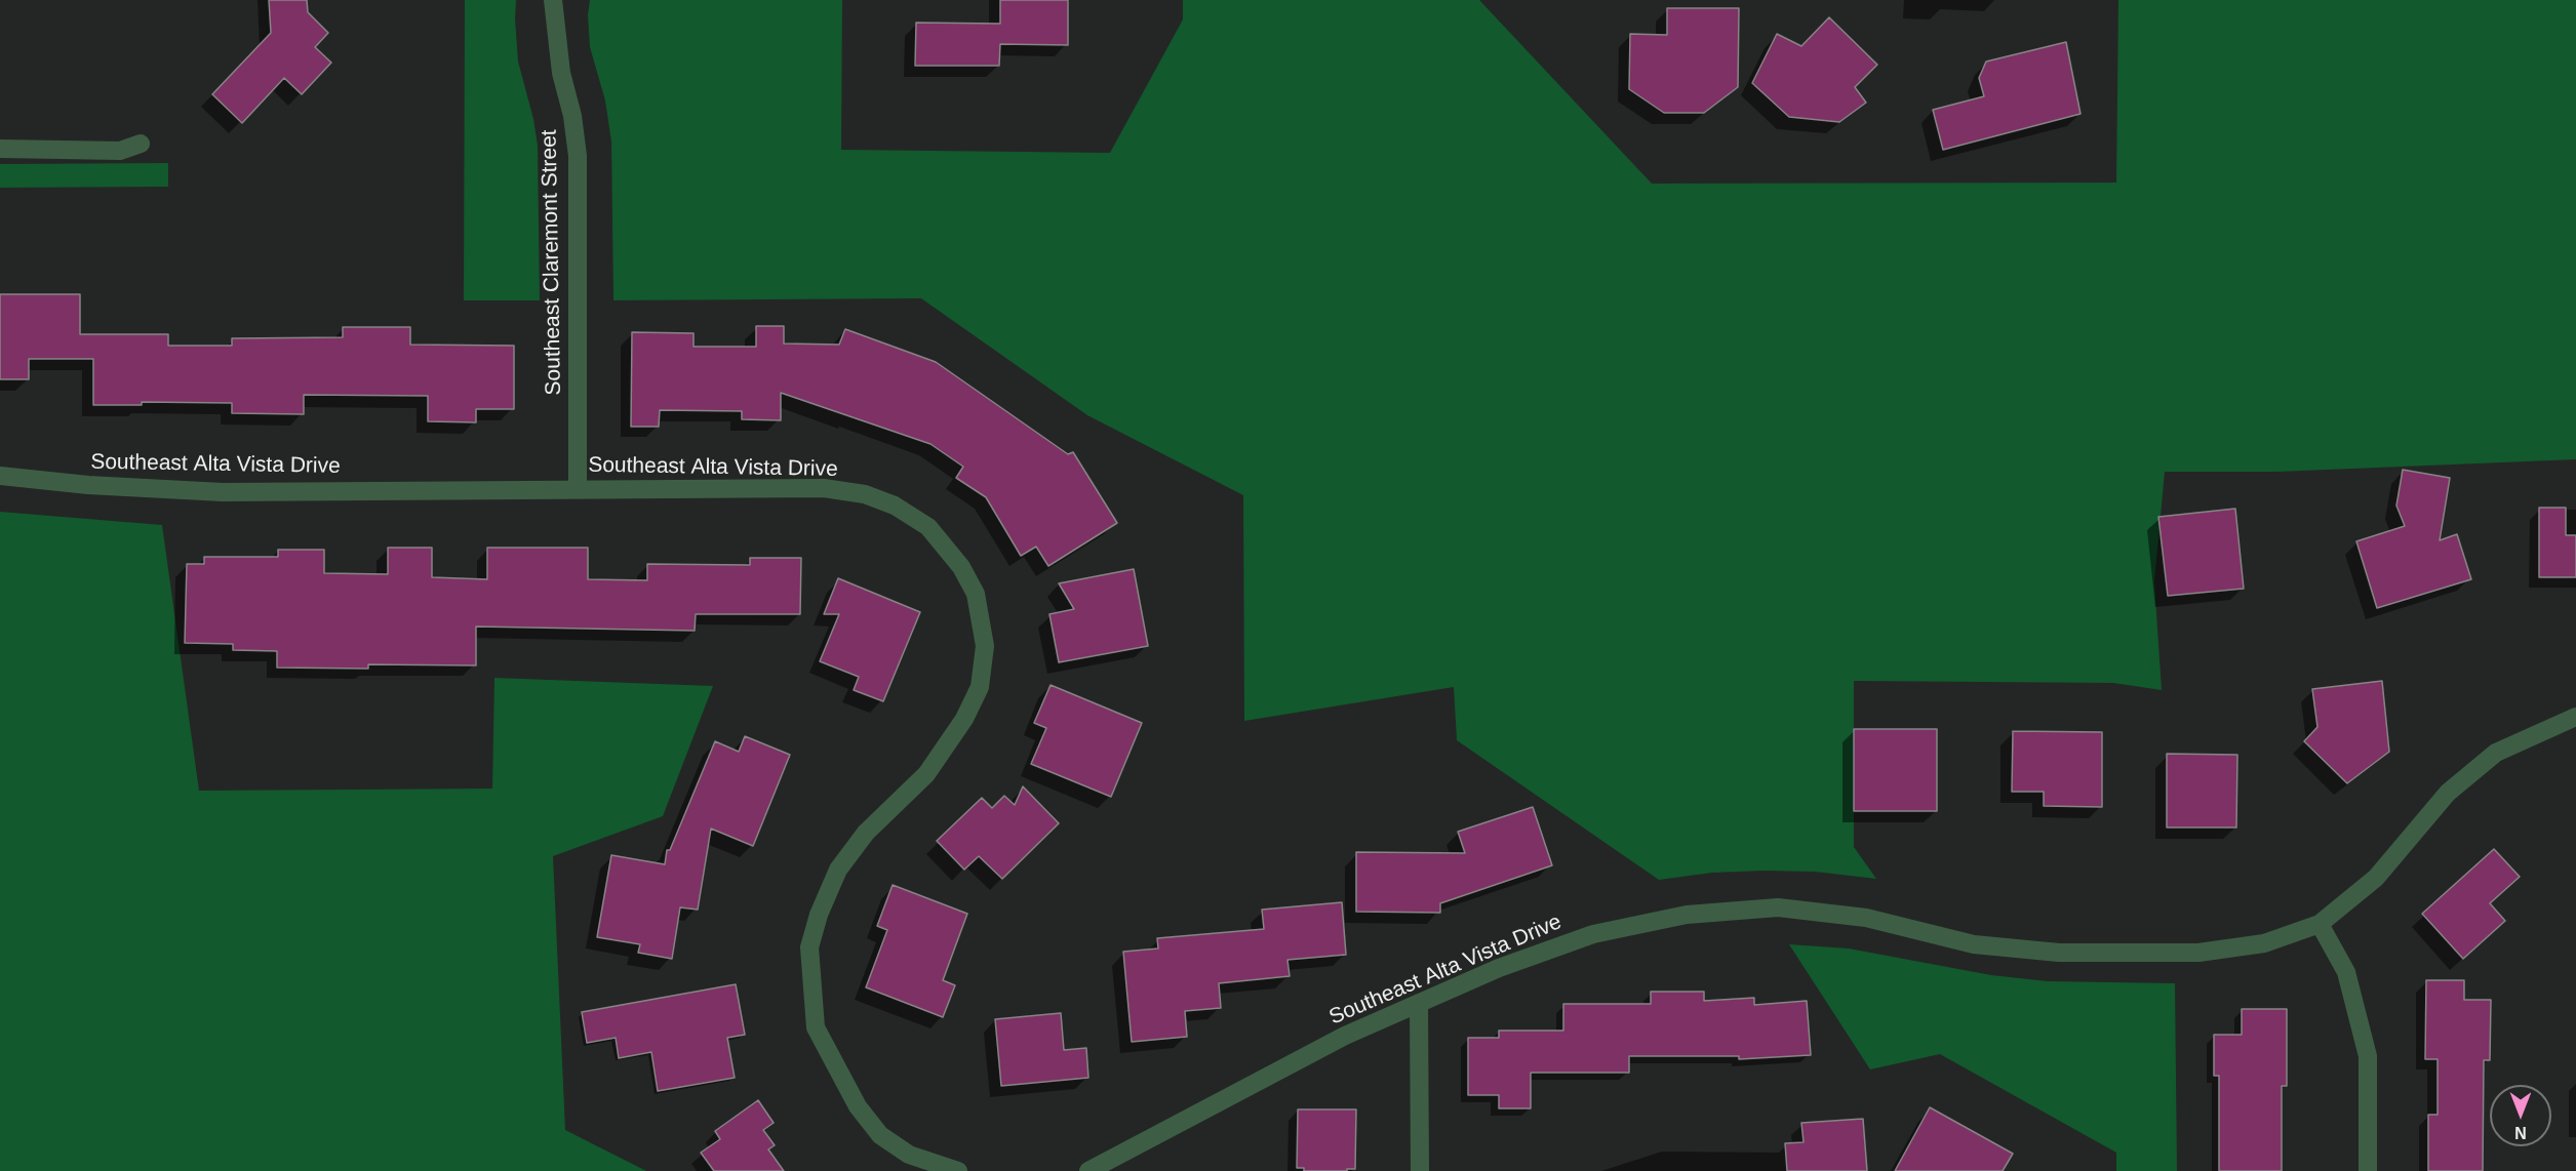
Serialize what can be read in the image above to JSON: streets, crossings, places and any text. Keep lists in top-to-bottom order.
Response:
{
  "streets": {
    "street": ["Southeast Claremont Street", "Southeast Alta Vista Drive"]
  },
  "crossings": [
    ["Southeast Claremont Street", "Southeast Alta Vista Drive"]
  ],
  "north": "bottom"
}
